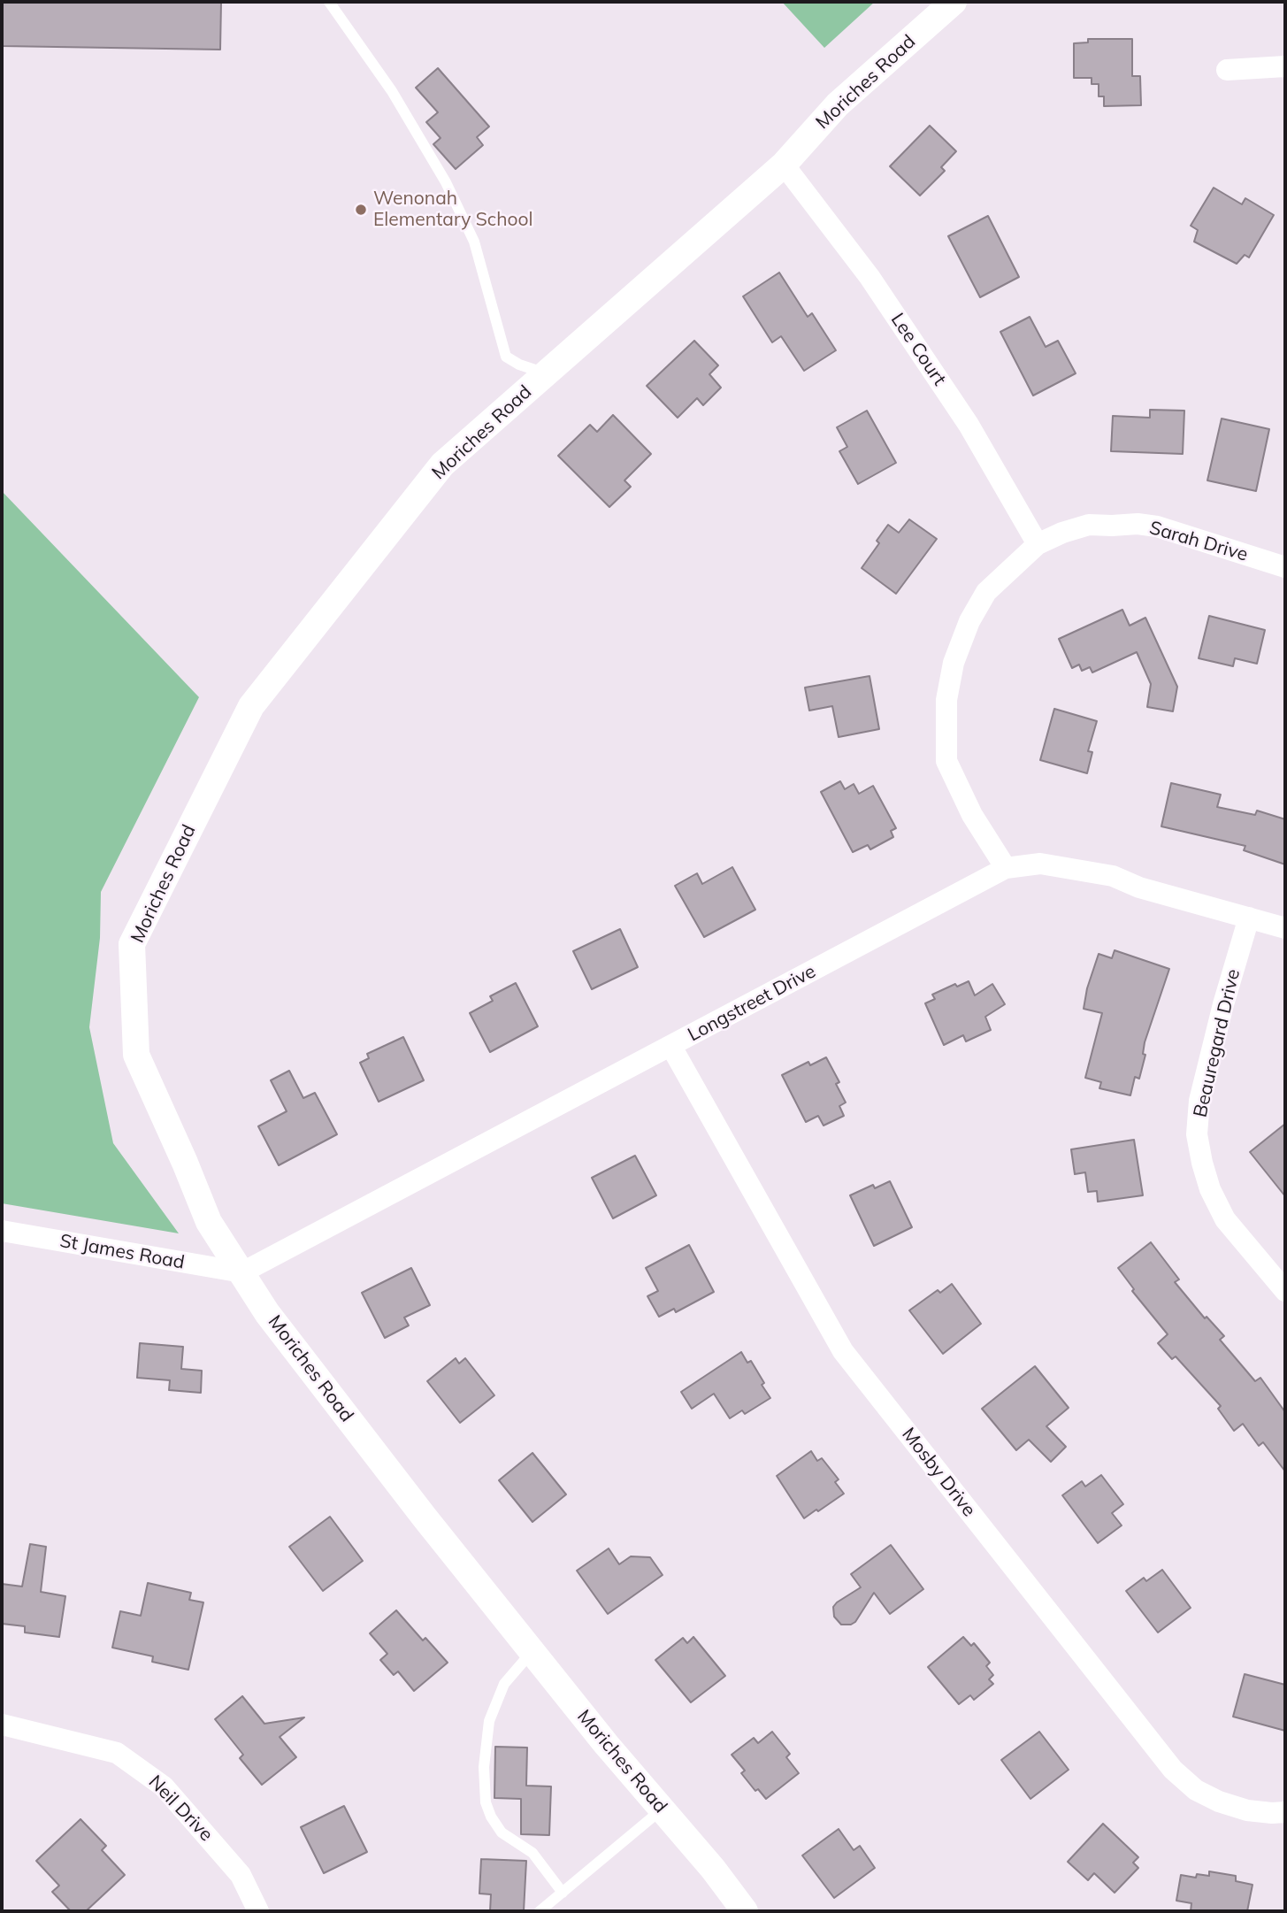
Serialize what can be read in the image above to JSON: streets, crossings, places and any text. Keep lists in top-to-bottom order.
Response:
{
  "streets": {
    "street": [
      "Moriches Road",
      "Lee Court",
      "Sarah Drive",
      "Longstreet Drive",
      "Beauregard Drive",
      "St James Road",
      "Mosby Drive",
      "Neil Drive"
    ]
  },
  "crossings": [
    ["Moriches Road", "Lee Court"],
    ["Moriches Road", "Longstreet Drive"],
    ["Moriches Road", "St James Road"],
    ["Lee Court", "Sarah Drive"],
    ["Sarah Drive", "Longstreet Drive"],
    ["Longstreet Drive", "Beauregard Drive"],
    ["Longstreet Drive", "St James Road"],
    ["Longstreet Drive", "Mosby Drive"]
  ],
  "places": ["Wenonah Elementary School"]
}
